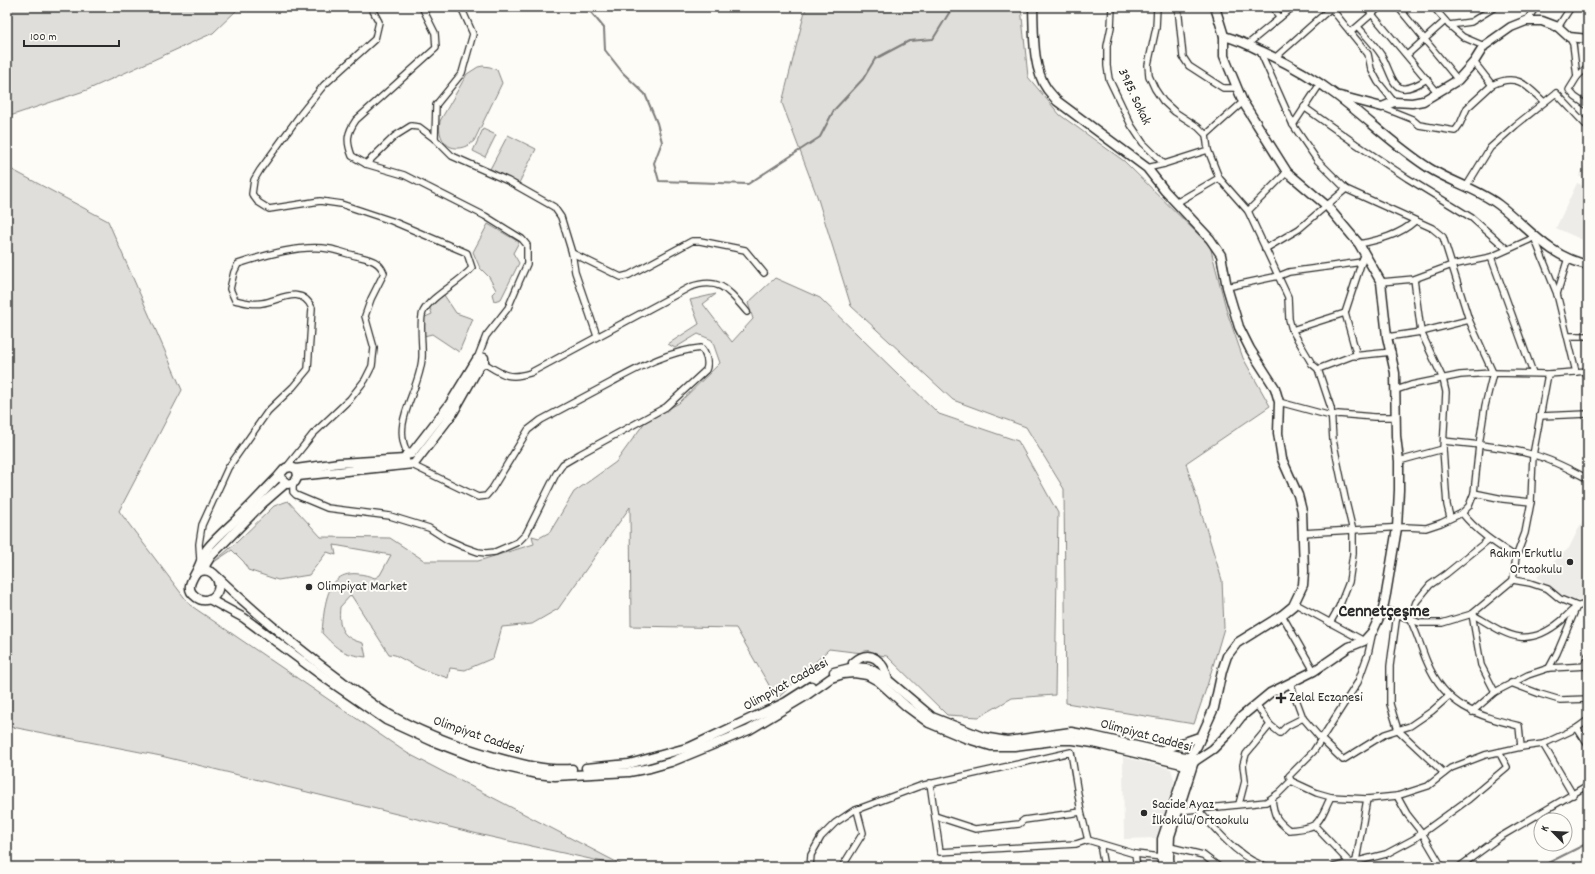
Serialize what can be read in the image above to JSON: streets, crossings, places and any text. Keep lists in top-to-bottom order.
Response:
{
  "streets": {
    "street": ["3985. Sokak", "Olimpiyat Caddesi"]
  },
  "districts": ["Cennetçeşme"],
  "places": {
    "other": ["Rakım Erkutlu Ortaokulu", "Olimpiyat Market", "Sacide Ayaz İlkokulu/Ortaokulu"],
    "health": ["Zelal Eczanesi"]
  },
  "scale_bar": "100 m",
  "north": "top left"
}
